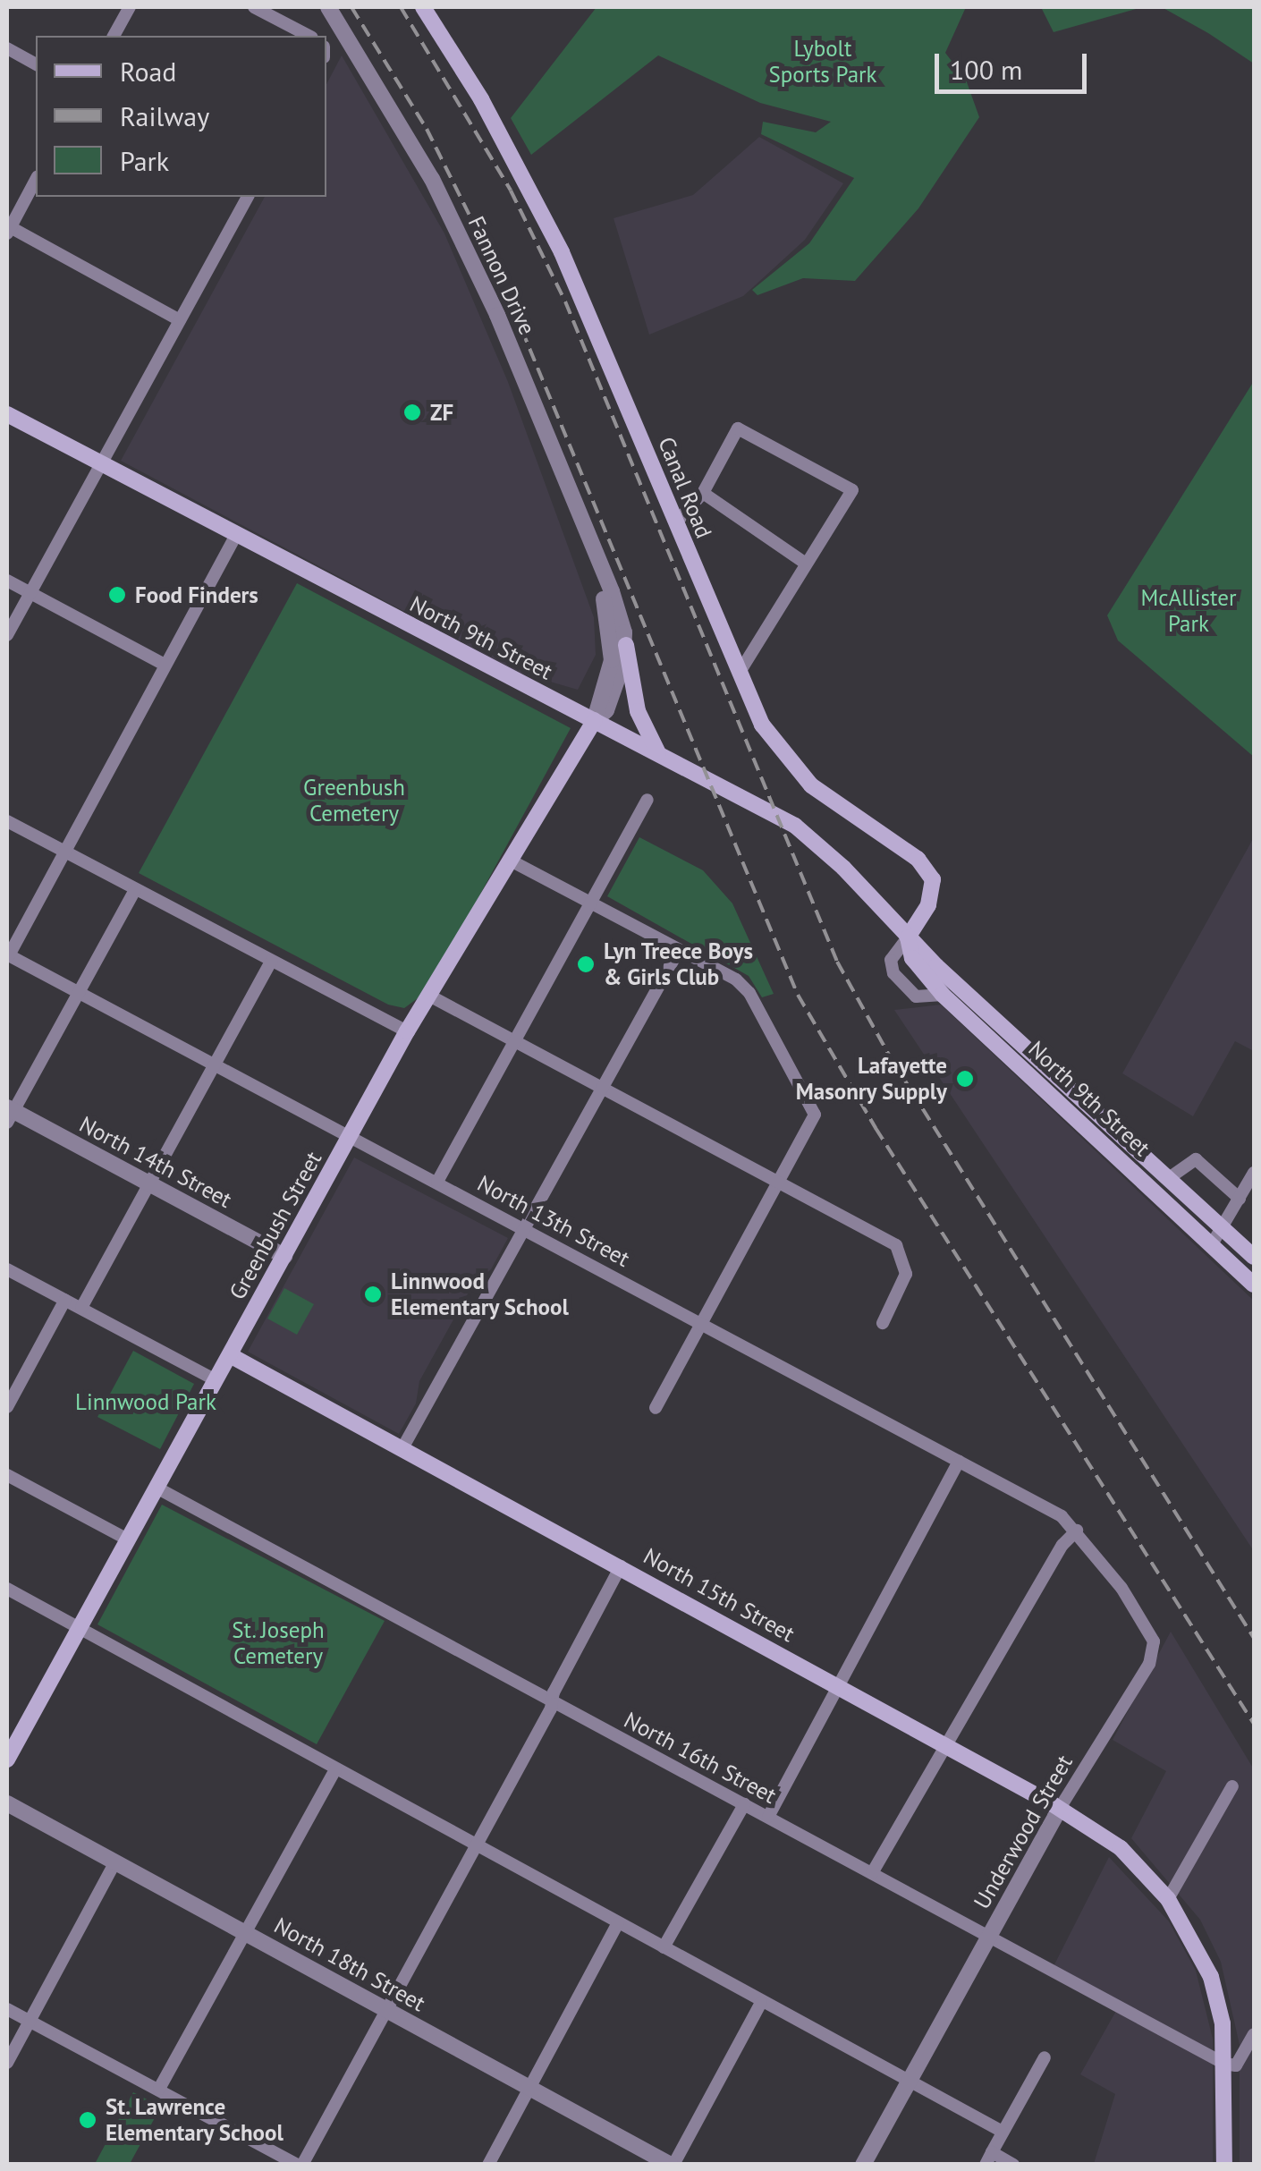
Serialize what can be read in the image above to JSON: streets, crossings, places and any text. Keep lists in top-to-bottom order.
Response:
{
  "streets": {
    "main road": [
      "Canal Road",
      "North 9th Street",
      "Greenbush Street",
      "North 15th Street"
    ],
    "street": [
      "Fannon Drive",
      "North 14th Street",
      "North 13th Street",
      "North 16th Street",
      "Underwood Street",
      "North 18th Street"
    ]
  },
  "crossings": [
    ["Fannon Drive", "North 9th Street"],
    ["Fannon Drive", "Greenbush Street"],
    ["Canal Road", "North 9th Street"],
    ["North 9th Street", "Greenbush Street"],
    ["North 14th Street", "Greenbush Street"],
    ["North 13th Street", "Greenbush Street"],
    ["North 13th Street", "Underwood Street"],
    ["Greenbush Street", "North 15th Street"],
    ["Greenbush Street", "North 16th Street"],
    ["North 15th Street", "North 16th Street"],
    ["North 15th Street", "Underwood Street"],
    ["North 16th Street", "Underwood Street"]
  ],
  "parks": [
    "Lybolt Sports Park",
    "McAllister Park",
    "Greenbush Cemetery",
    "Linnwood Park",
    "St. Joseph Cemetery"
  ],
  "places": [
    "ZF",
    "Food Finders",
    "Lyn Treece Boys & Girls Club",
    "Lafayette Masonry Supply",
    "Linnwood Elementary School",
    "St. Lawrence Elementary School"
  ],
  "legend": ["Road", "Railway", "Park"],
  "scale_bar": "100 m"
}
